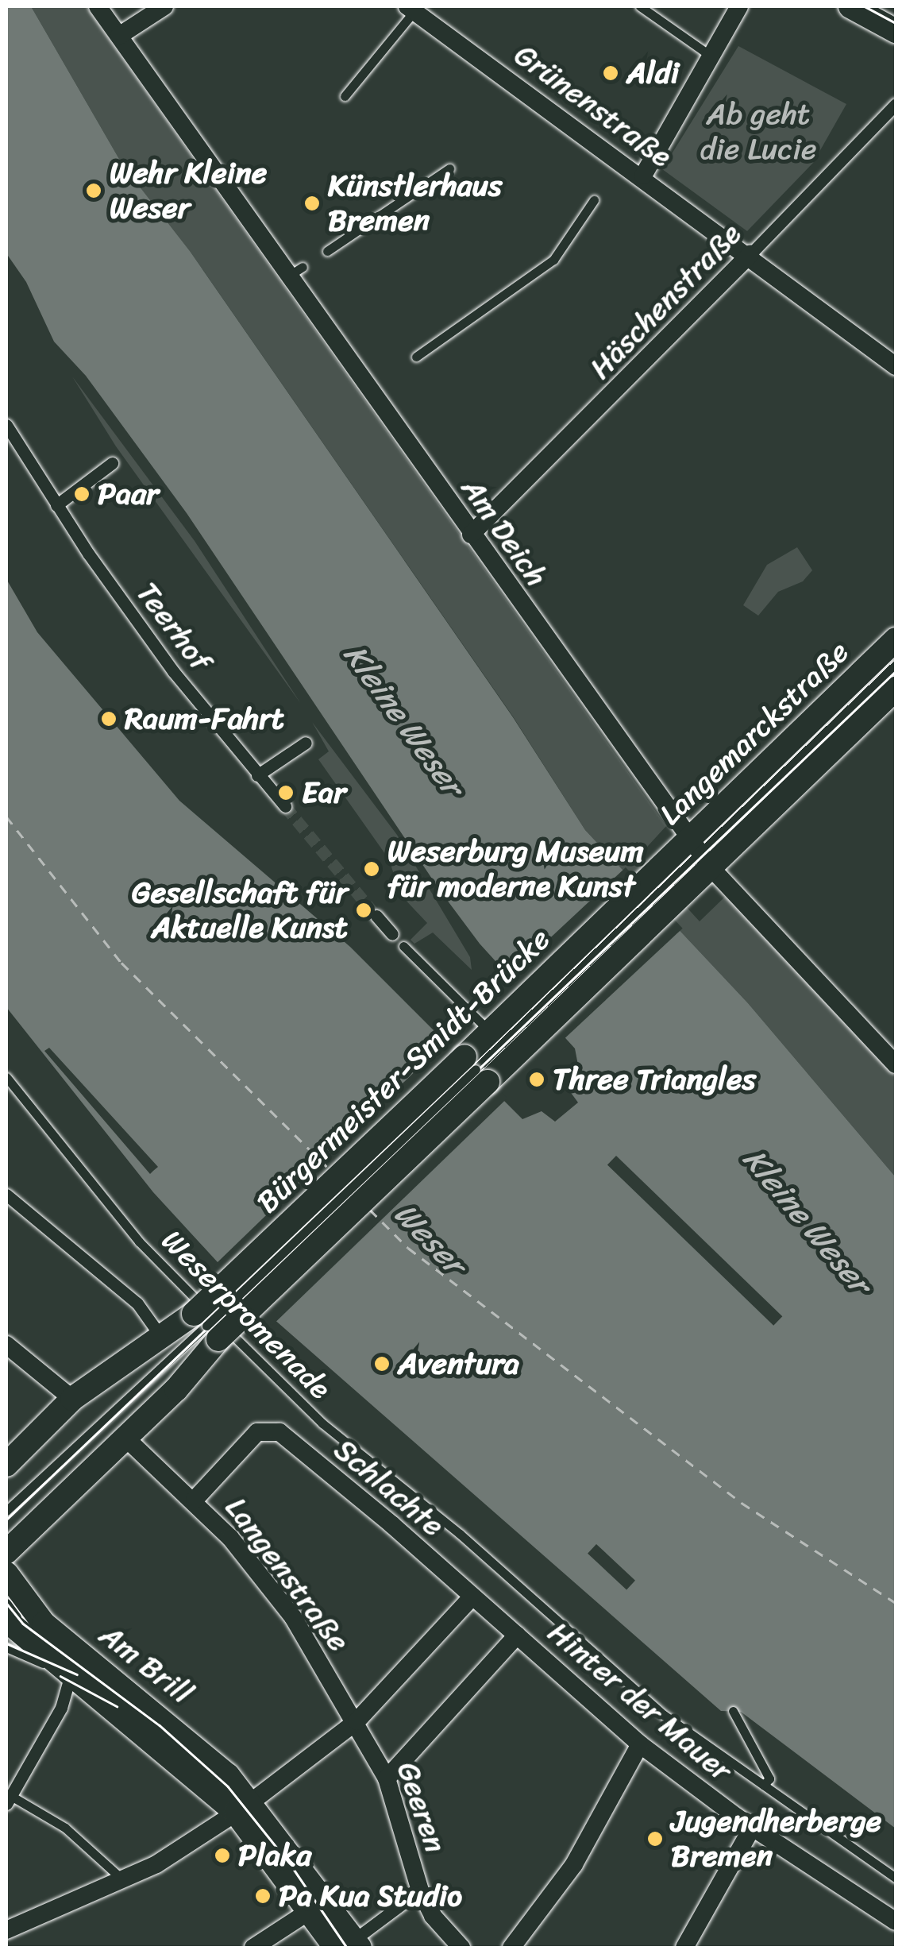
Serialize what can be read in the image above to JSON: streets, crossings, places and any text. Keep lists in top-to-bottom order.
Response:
{
  "streets": {
    "main road": ["Langemarckstraße", "Bürgermeister-Smidt-Brücke", "Am Brill"],
    "street": [
      "Grünenstraße",
      "Häschenstraße",
      "Am Deich",
      "Teerhof",
      "Schlachte",
      "Langenstraße",
      "Hinter der Mauer",
      "Geeren"
    ],
    "lane": ["Weserpromenade"]
  },
  "crossings": [
    ["Grünenstraße", "Häschenstraße"],
    ["Häschenstraße", "Am Deich"],
    ["Am Deich", "Langemarckstraße"],
    ["Langemarckstraße", "Bürgermeister-Smidt-Brücke"],
    ["Schlachte", "Langenstraße"],
    ["Schlachte", "Hinter der Mauer"],
    ["Langenstraße", "Geeren"]
  ],
  "water": ["Kleine Weser", "Weser"],
  "parks": ["Ab geht die Lucie"],
  "places": [
    "Aldi",
    "Wehr Kleine Weser",
    "Künstlerhaus Bremen",
    "Paar",
    "Raum-Fahrt",
    "Ear",
    "Weserburg Museum für moderne Kunst",
    "Gesellschaft für Aktuelle Kunst",
    "Three Triangles",
    "Aventura",
    "Jugendherberge Bremen",
    "Plaka",
    "Pa Kua Studio"
  ]
}
